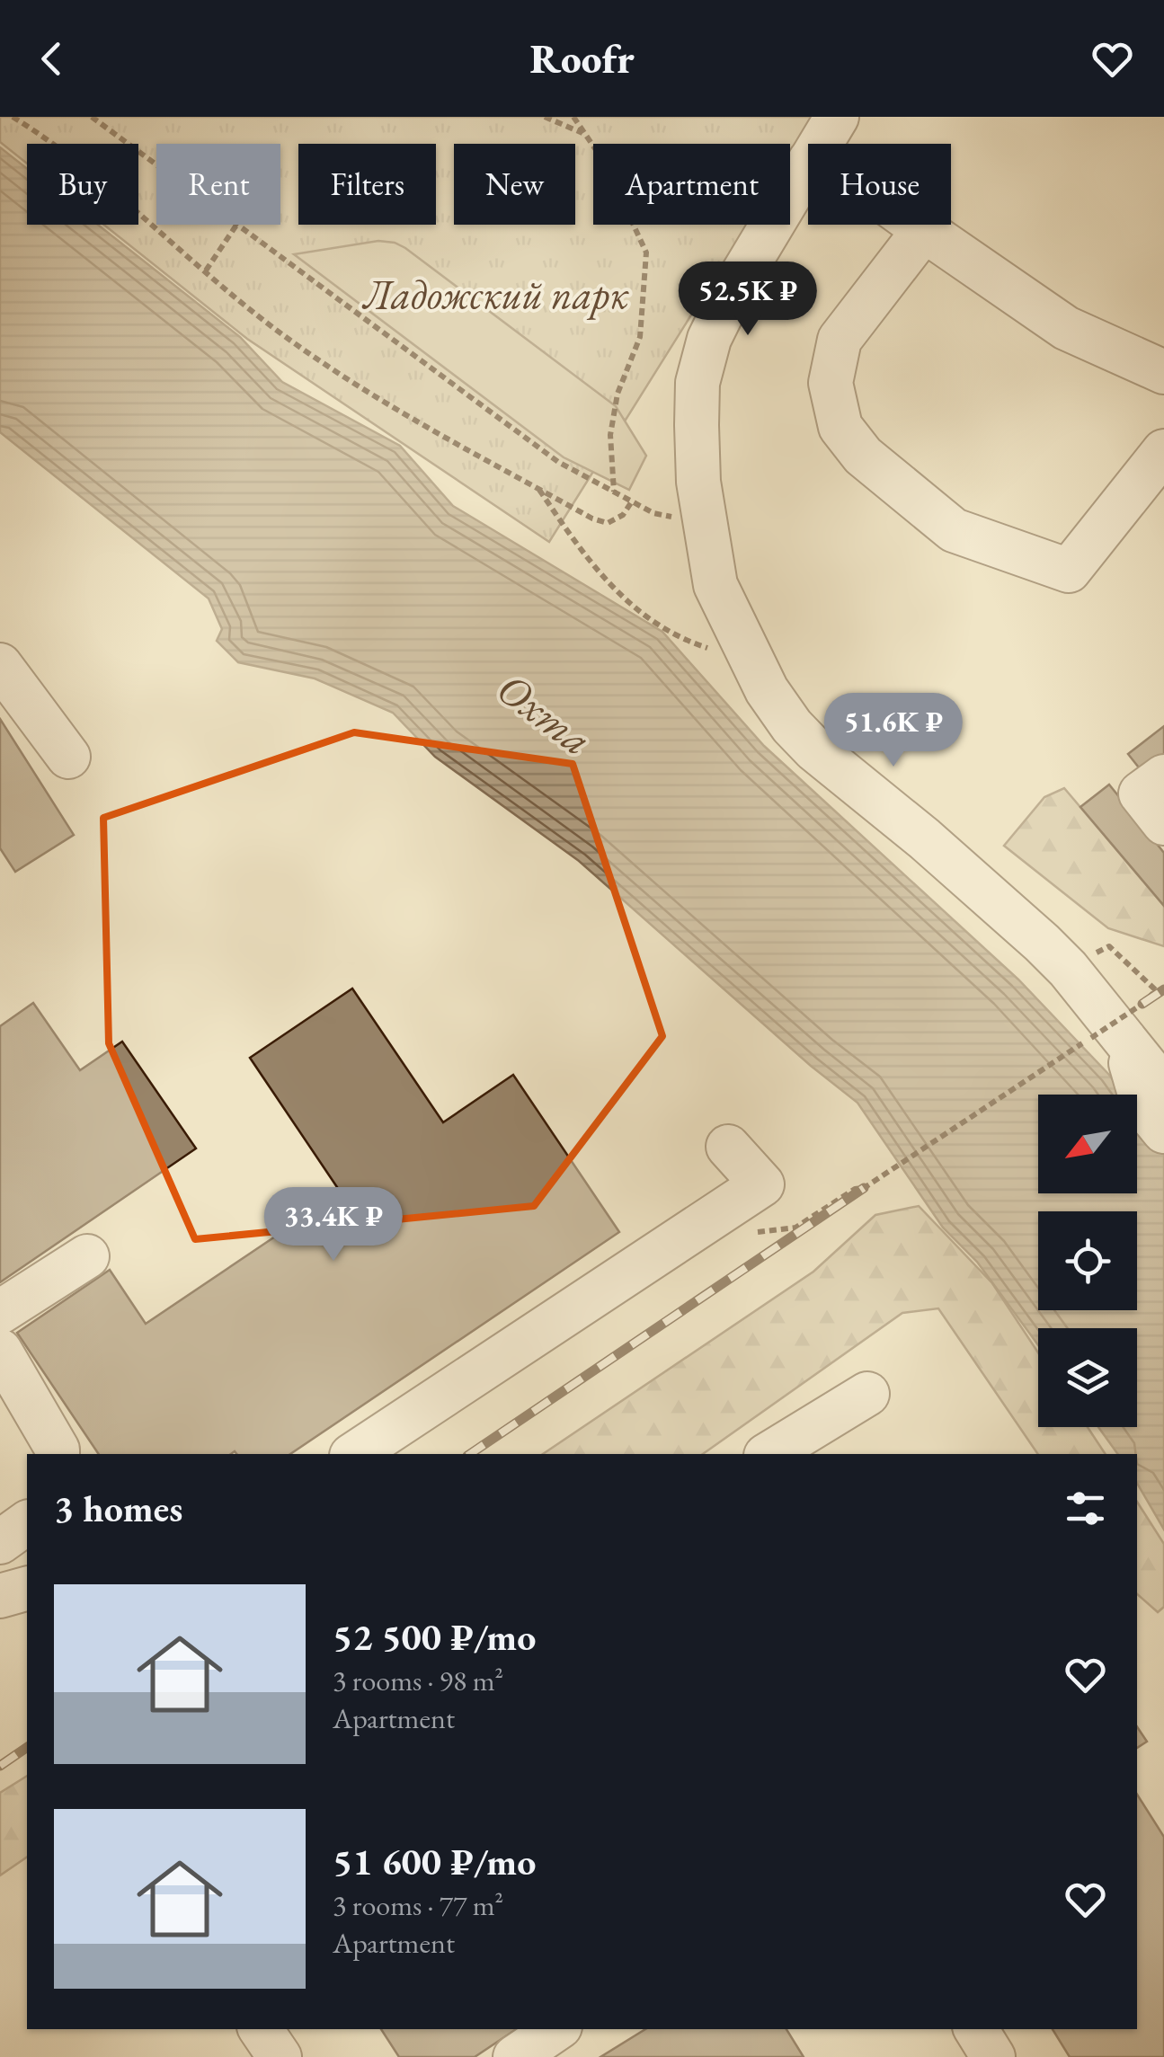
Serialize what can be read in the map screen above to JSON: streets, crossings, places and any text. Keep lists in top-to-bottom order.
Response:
{
  "water": ["Охта"],
  "parks": ["Ладожский парк"],
  "north": "bottom left",
  "page": {
    "header": "Roofr",
    "chip": [
      "Buy",
      "Rent",
      "Filters",
      "New",
      "Apartment",
      "House"
    ],
    "price": ["52.5K ₽", "51.6K ₽", "33.4K ₽"],
    "heading": "3 homes",
    "list": [
      {
        "name": "52 500 ₽/mo",
        "note": "3 rooms · 98 m² · Apartment"
      },
      {
        "name": "51 600 ₽/mo",
        "note": "3 rooms · 77 m² · Apartment"
      }
    ]
  }
}
